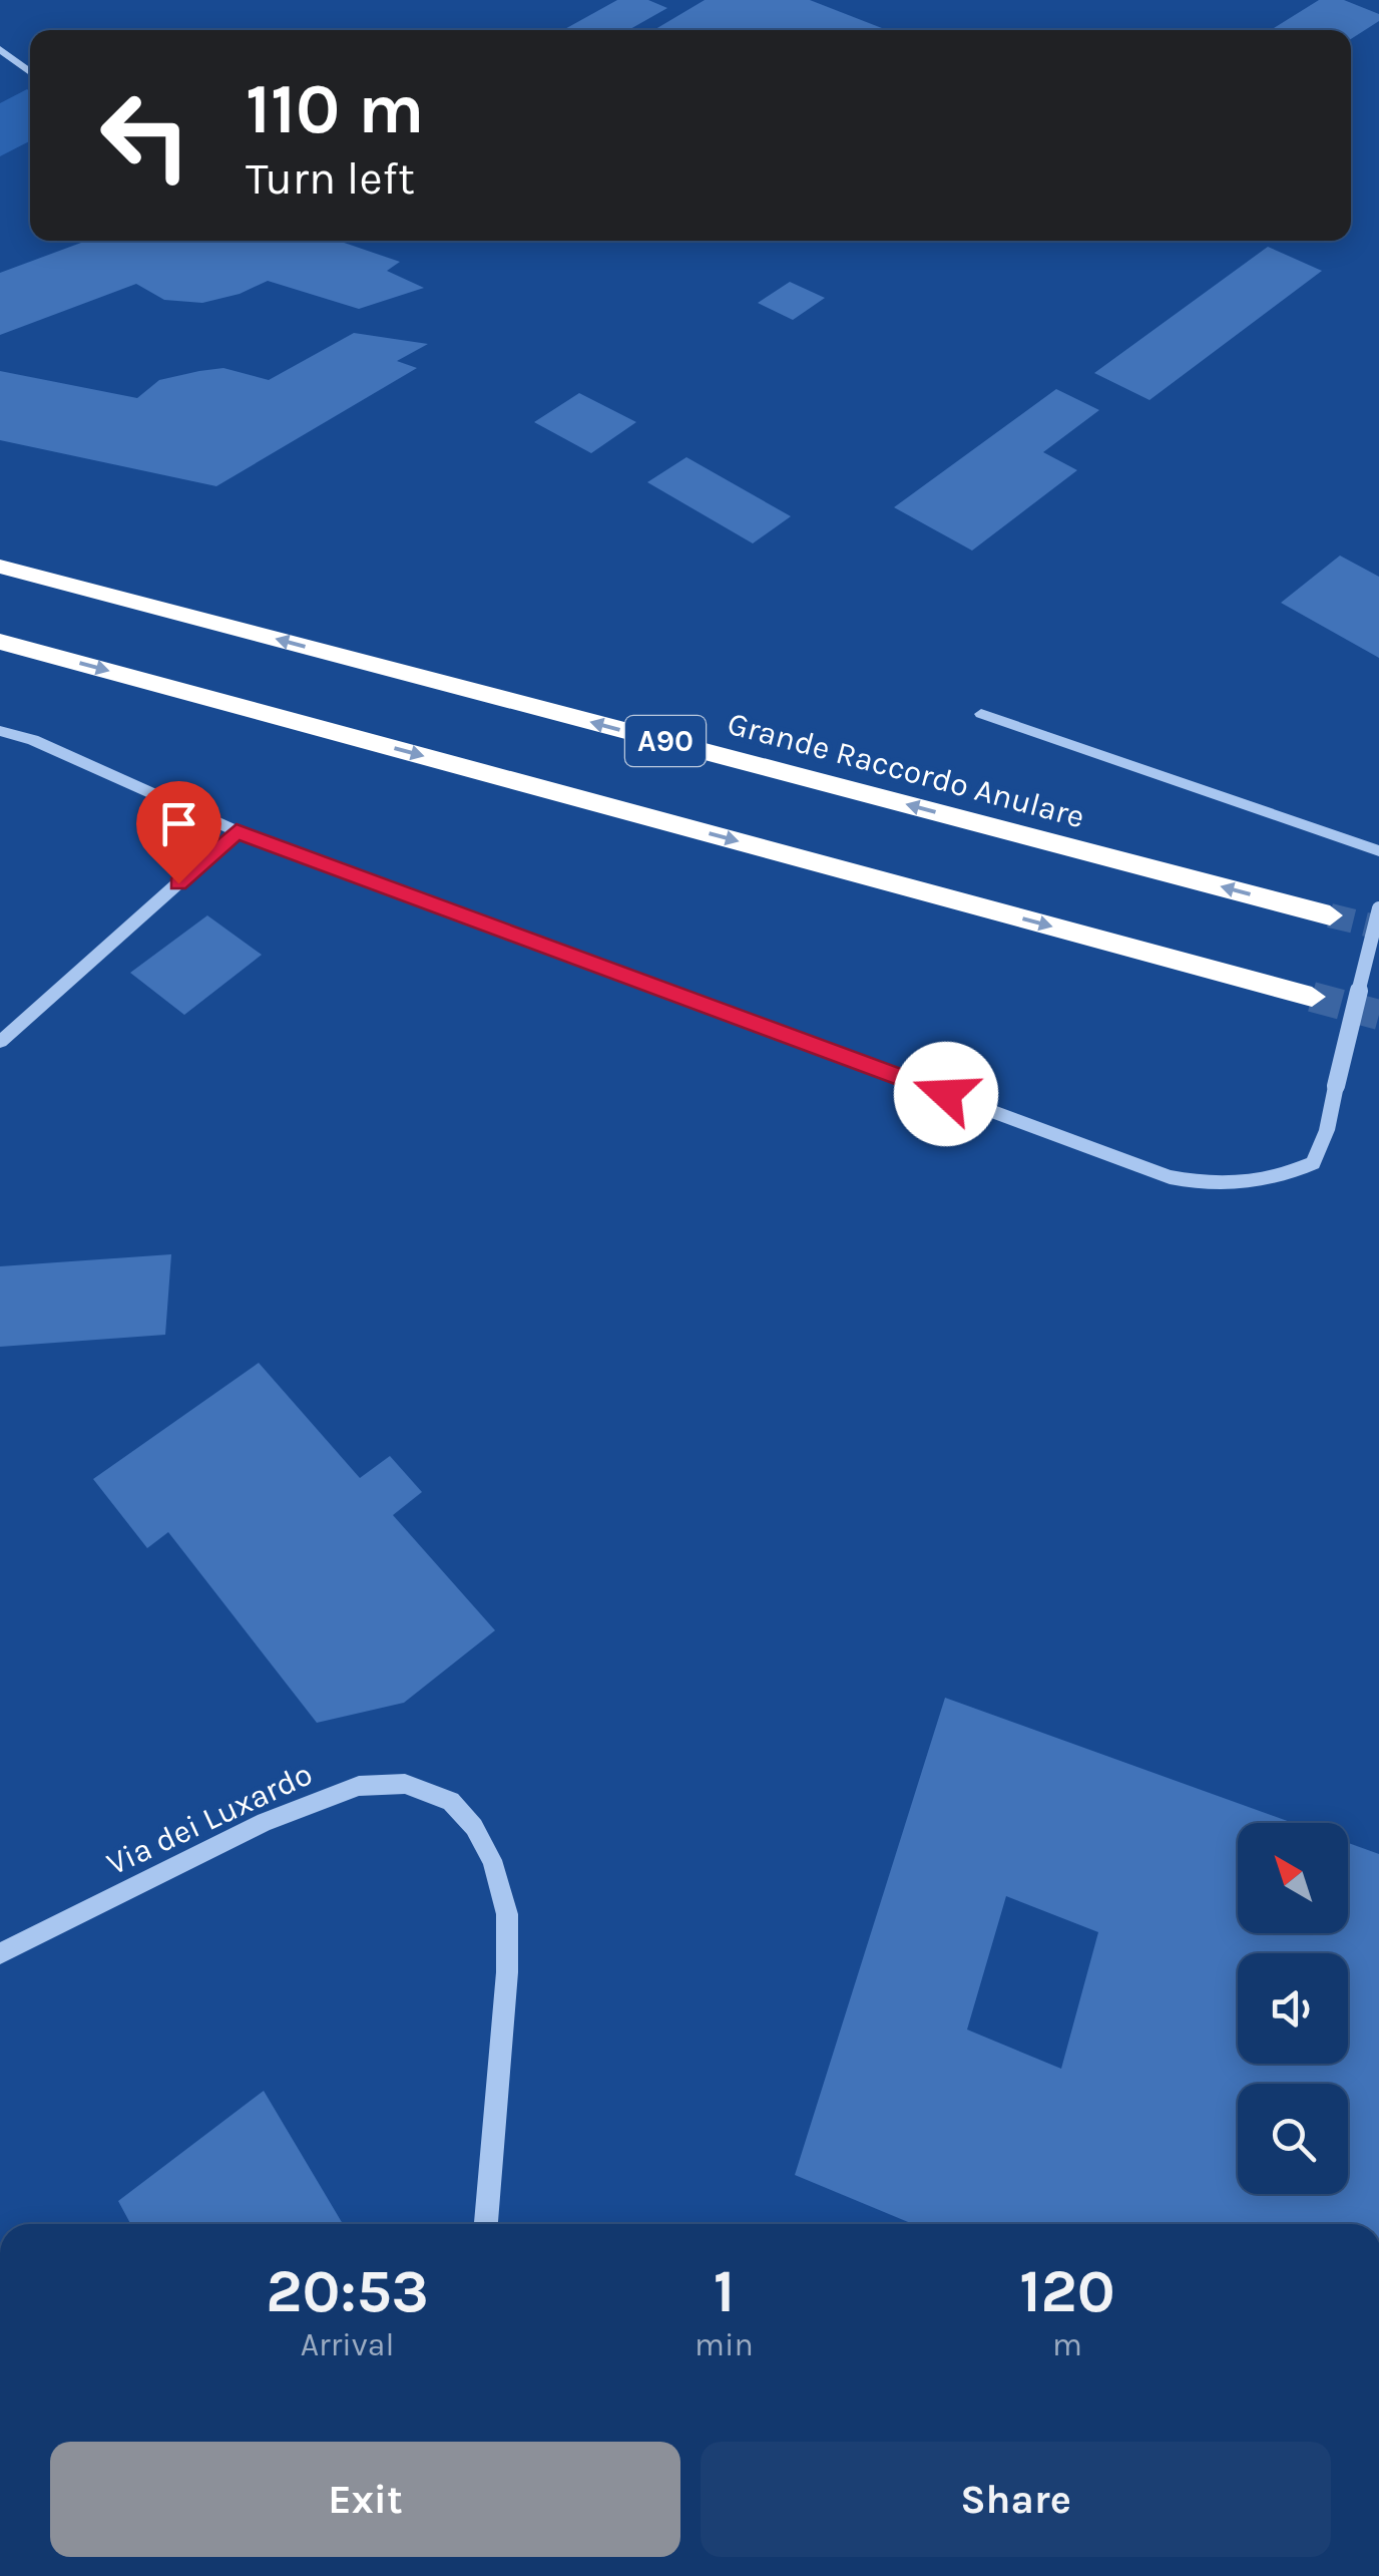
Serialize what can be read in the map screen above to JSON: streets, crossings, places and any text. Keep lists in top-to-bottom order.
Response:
{
  "streets": {
    "highway": ["A90", "Grande Raccordo Anulare"],
    "street": ["Via dei Luxardo"]
  },
  "north": "top left",
  "page": {
    "turn": ["110 m", "Turn left"],
    "eta": [
      "20:53",
      "Arrival",
      "1",
      "min",
      "120",
      "m"
    ],
    "buttons": ["Exit", "Share"]
  }
}
